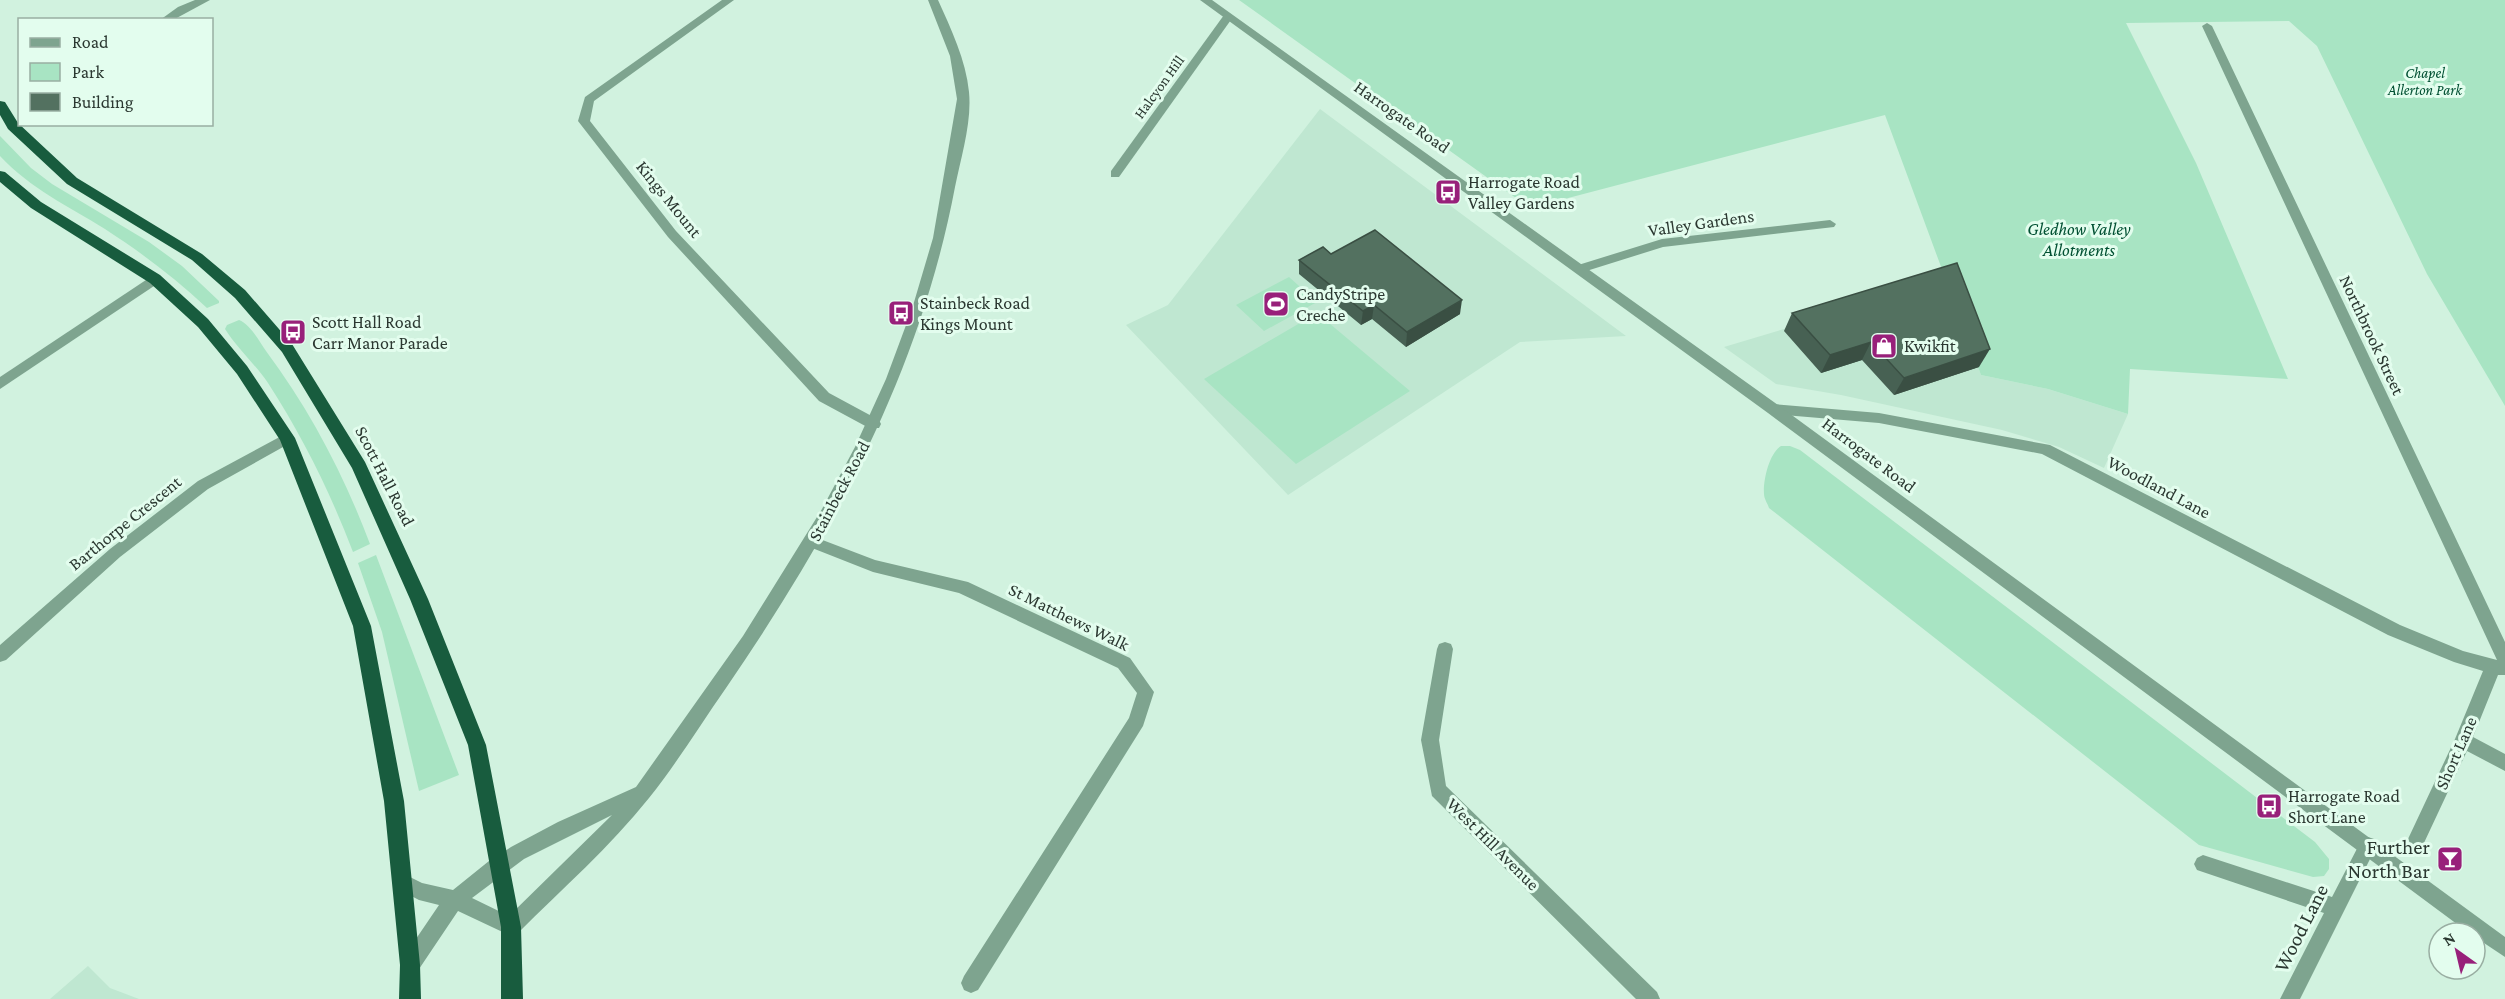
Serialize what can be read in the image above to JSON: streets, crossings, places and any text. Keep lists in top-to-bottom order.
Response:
{
  "streets": {
    "highway": ["Scott Hall Road"],
    "street": [
      "Halcyon Hill",
      "Harrogate Road",
      "Kings Mount",
      "Valley Gardens",
      "Northbrook Street",
      "Woodland Lane",
      "Stainbeck Road",
      "Barthorpe Crescent",
      "St Matthews Walk",
      "Short Lane",
      "West Hill Avenue",
      "Wood Lane"
    ]
  },
  "crossings": [
    ["Halcyon Hill", "Harrogate Road"],
    ["Harrogate Road", "Valley Gardens"],
    ["Harrogate Road", "Woodland Lane"],
    ["Harrogate Road", "Wood Lane"],
    ["Kings Mount", "Stainbeck Road"],
    ["Northbrook Street", "Woodland Lane"],
    ["Northbrook Street", "Short Lane"],
    ["Scott Hall Road", "Stainbeck Road"],
    ["Woodland Lane", "Short Lane"],
    ["Stainbeck Road", "St Matthews Walk"]
  ],
  "parks": ["Chapel Allerton Park", "Gledhow Valley Allotments"],
  "places": {
    "bus stop": [
      "Harrogate Road Valley Gardens",
      "Stainbeck Road Kings Mount",
      "Scott Hall Road Carr Manor Parade",
      "Harrogate Road Short Lane"
    ],
    "sports": ["CandyStripe Creche"],
    "shop": ["Kwikfit"],
    "bar": ["Further North Bar"]
  },
  "legend": ["Road", "Park", "Building"],
  "north": "top left"
}
